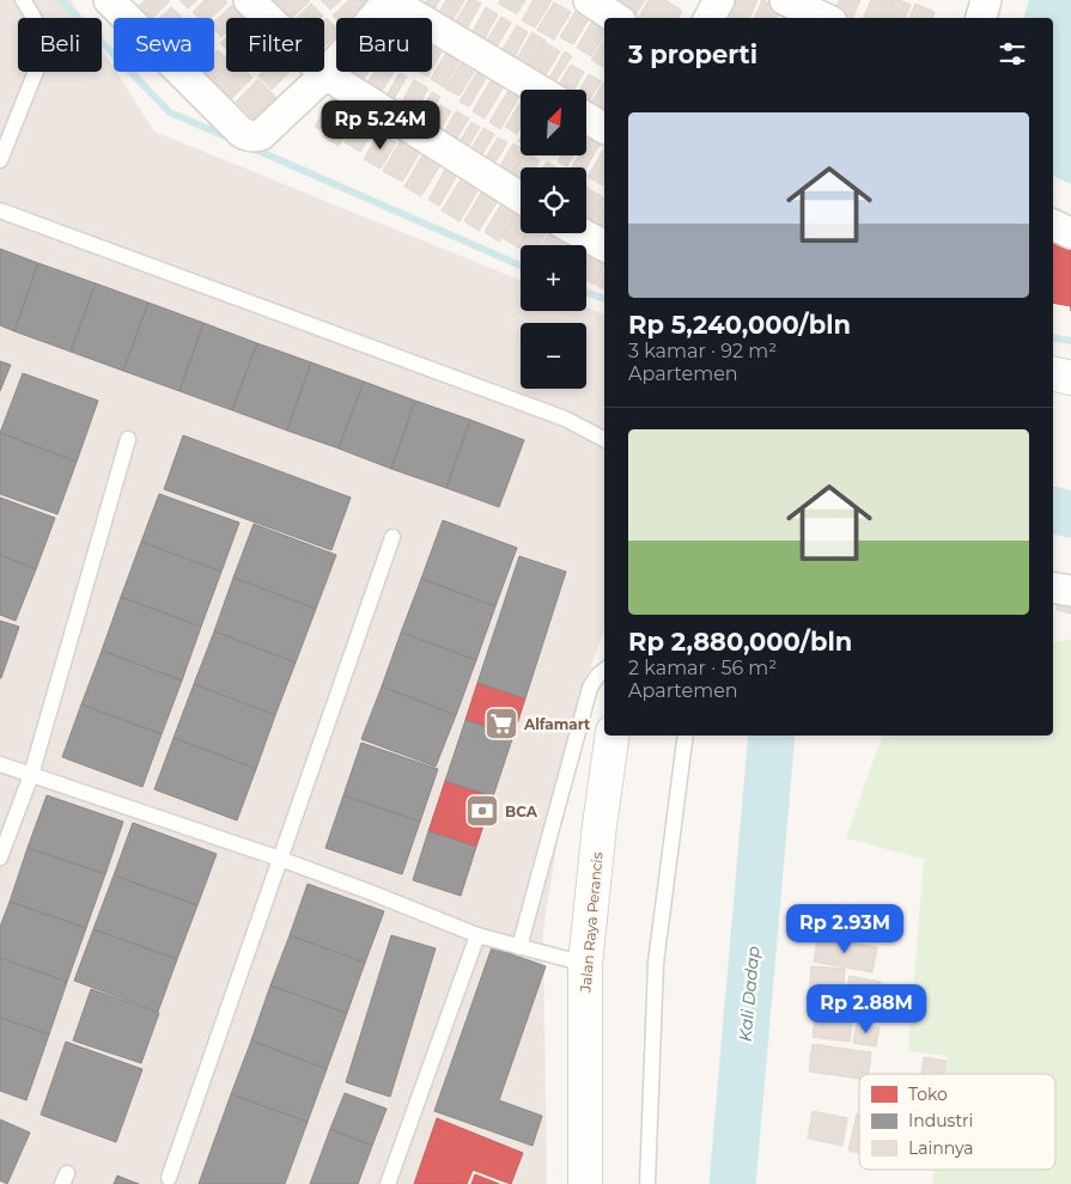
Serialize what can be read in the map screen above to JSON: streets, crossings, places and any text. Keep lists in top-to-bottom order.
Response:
{
  "streets": {
    "street": ["Jalan Raya Perancis"]
  },
  "water": ["Kali Dadap"],
  "places": {
    "supermarket": ["Alfamart"],
    "bank": ["BCA"]
  },
  "legend": ["Toko", "Industri", "Lainnya"],
  "north": "top right",
  "page": {
    "chip": [
      "Beli",
      "Sewa",
      "Filter",
      "Baru"
    ],
    "heading": "3 properti",
    "map_buttons": ["+", "−"],
    "list": [
      {
        "name": "Rp 5,240,000/bln",
        "note": "3 kamar · 92 m² · Apartemen"
      },
      {
        "name": "Rp 2,880,000/bln",
        "note": "2 kamar · 56 m² · Apartemen"
      }
    ],
    "price": ["Rp 5.24M", "Rp 2.93M", "Rp 2.88M"]
  }
}
